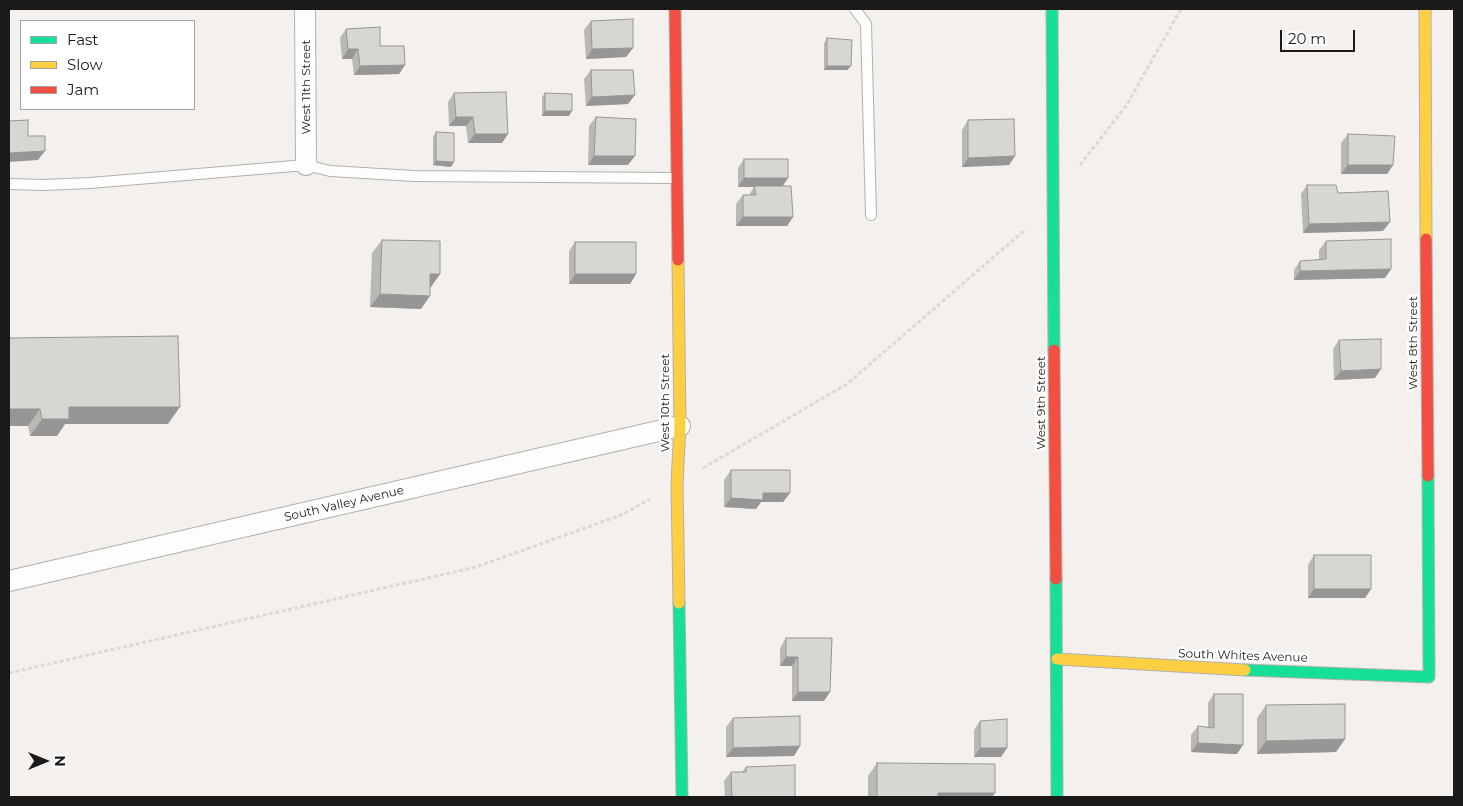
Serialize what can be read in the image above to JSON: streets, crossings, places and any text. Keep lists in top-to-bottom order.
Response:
{
  "streets": {
    "street": [
      "West 11th Street",
      "West 8th Street",
      "West 10th Street",
      "West 9th Street",
      "South Valley Avenue",
      "South Whites Avenue"
    ]
  },
  "crossings": [
    ["West 8th Street", "South Whites Avenue"],
    ["West 10th Street", "South Valley Avenue"],
    ["West 9th Street", "South Whites Avenue"]
  ],
  "legend": ["Fast", "Slow", "Jam"],
  "scale_bar": "20 m",
  "north": "right"
}
